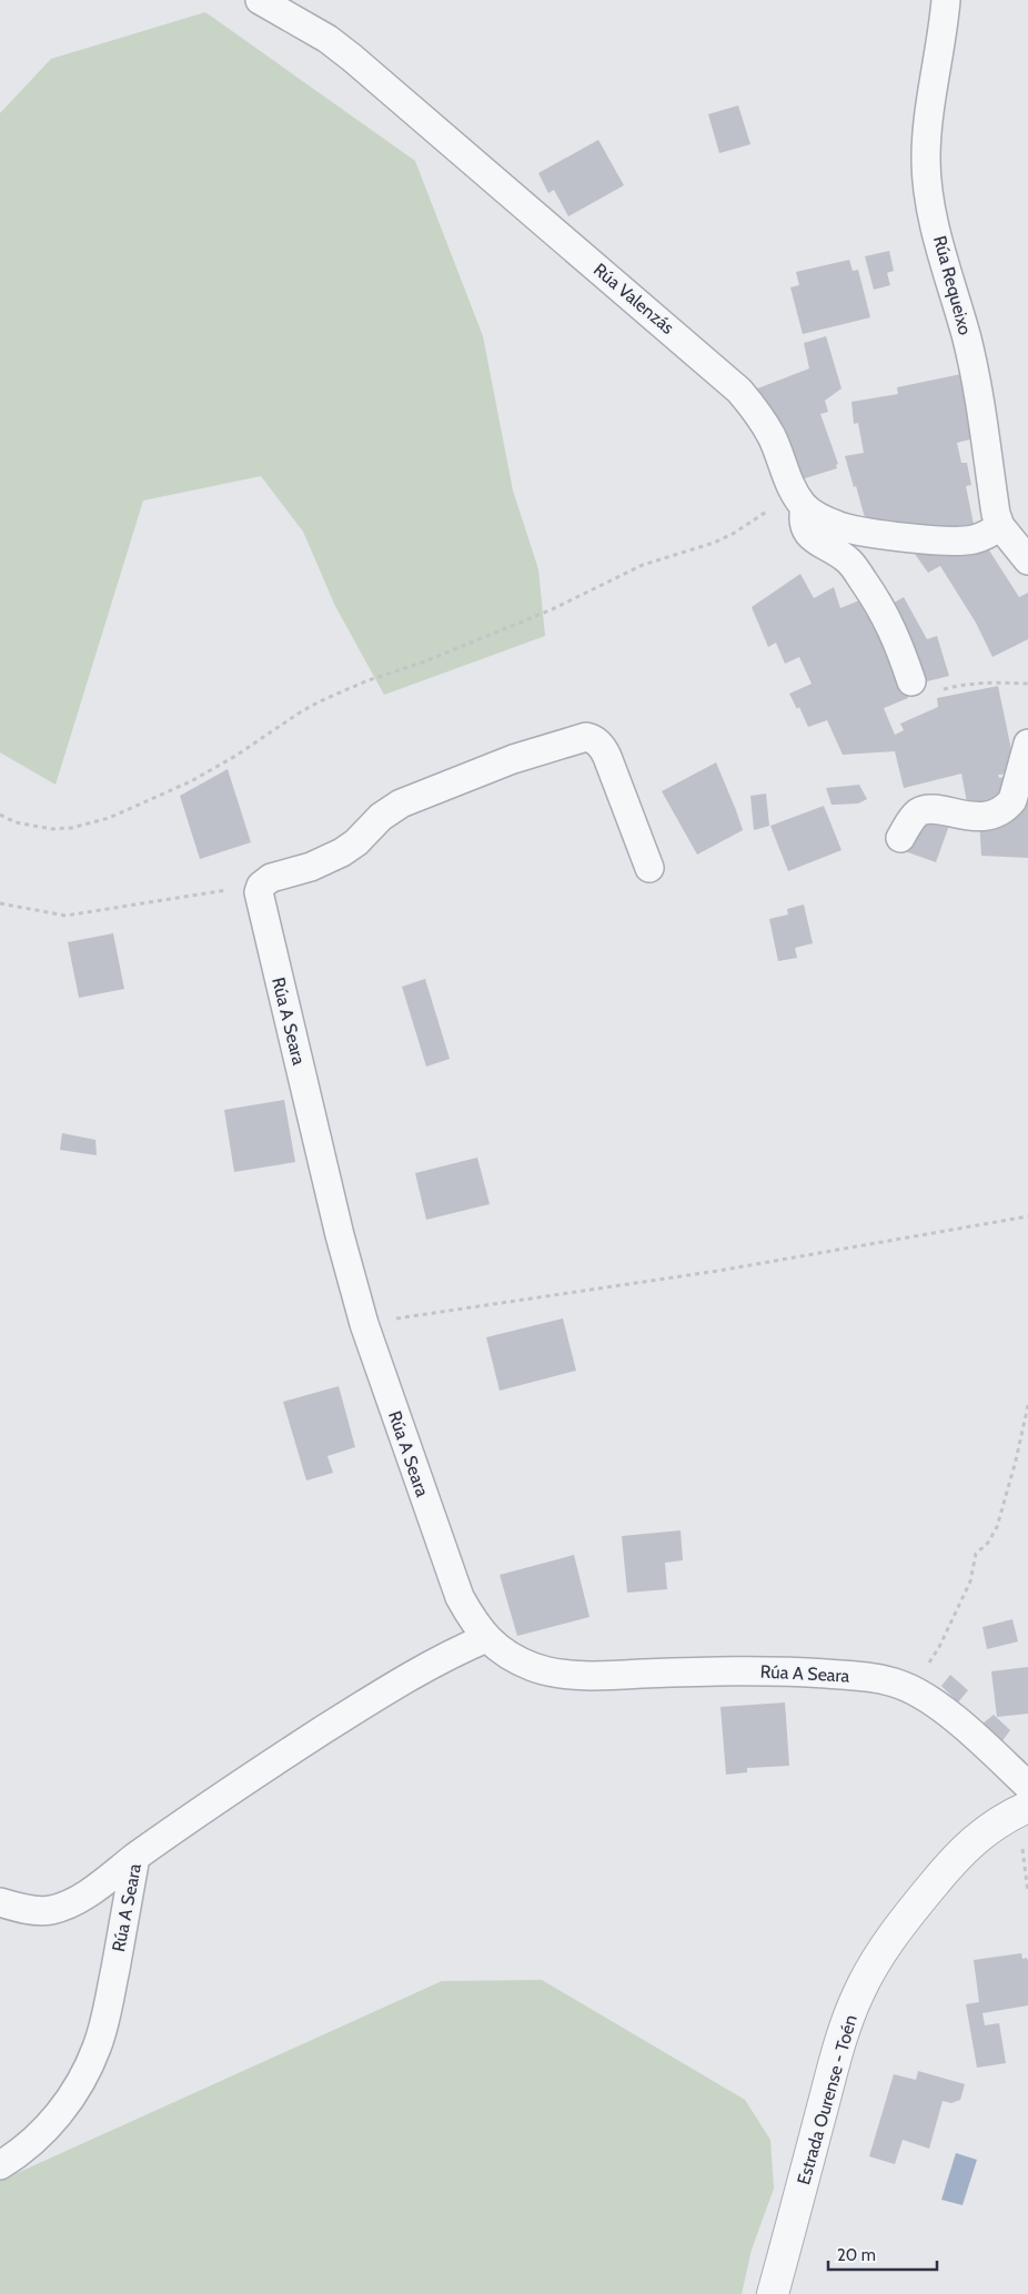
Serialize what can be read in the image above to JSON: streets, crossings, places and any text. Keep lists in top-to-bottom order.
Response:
{
  "streets": {
    "street": [
      "Rúa Requeixo",
      "Rúa Valenzás",
      "Rúa A Seara",
      "Estrada Ourense - Toén"
    ]
  },
  "scale_bar": "20 m"
}
